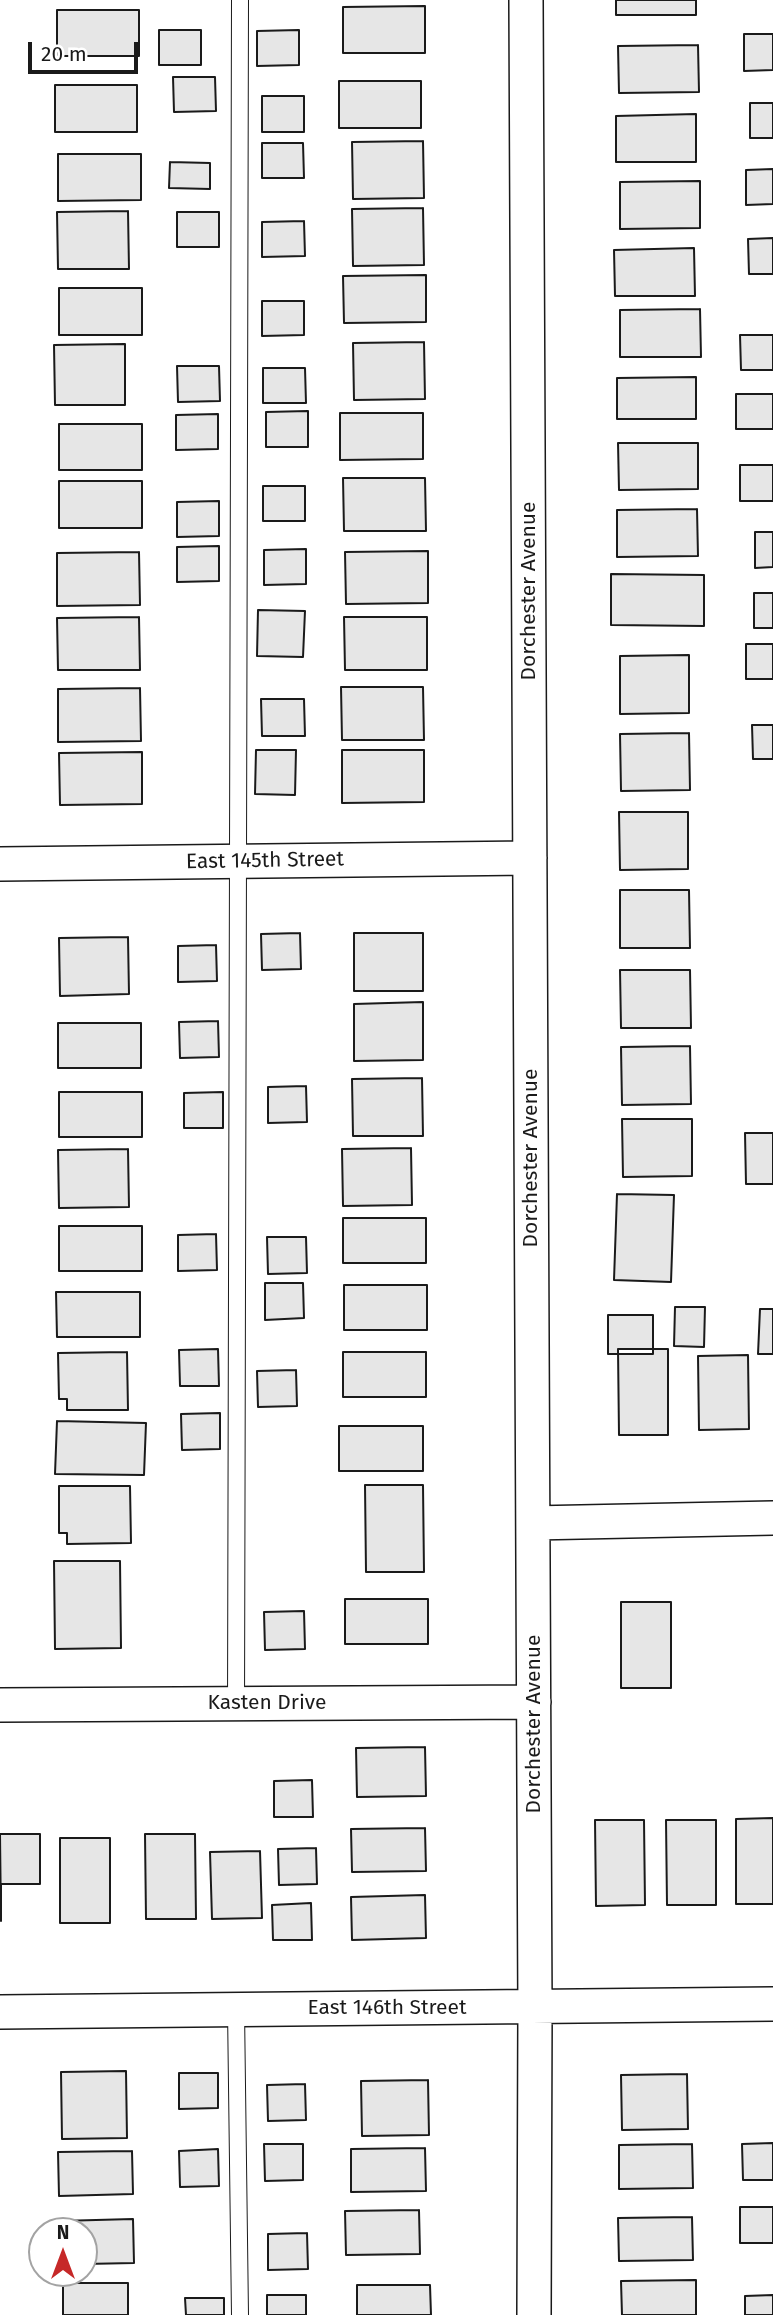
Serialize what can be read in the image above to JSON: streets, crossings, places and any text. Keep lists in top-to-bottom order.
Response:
{
  "streets": {
    "street": [
      "Dorchester Avenue",
      "East 145th Street",
      "Kasten Drive",
      "East 146th Street"
    ]
  },
  "crossings": [
    ["Dorchester Avenue", "East 145th Street"],
    ["Dorchester Avenue", "Kasten Drive"],
    ["Dorchester Avenue", "East 146th Street"]
  ],
  "scale_bar": "20 m",
  "north": "top"
}
